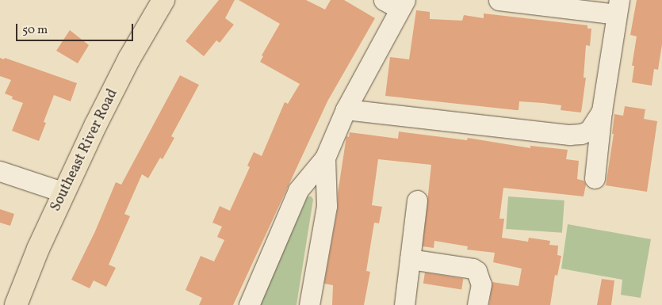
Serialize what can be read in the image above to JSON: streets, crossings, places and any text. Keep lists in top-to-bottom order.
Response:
{
  "streets": {
    "main road": ["Southeast River Road"]
  },
  "scale_bar": "50 m"
}
